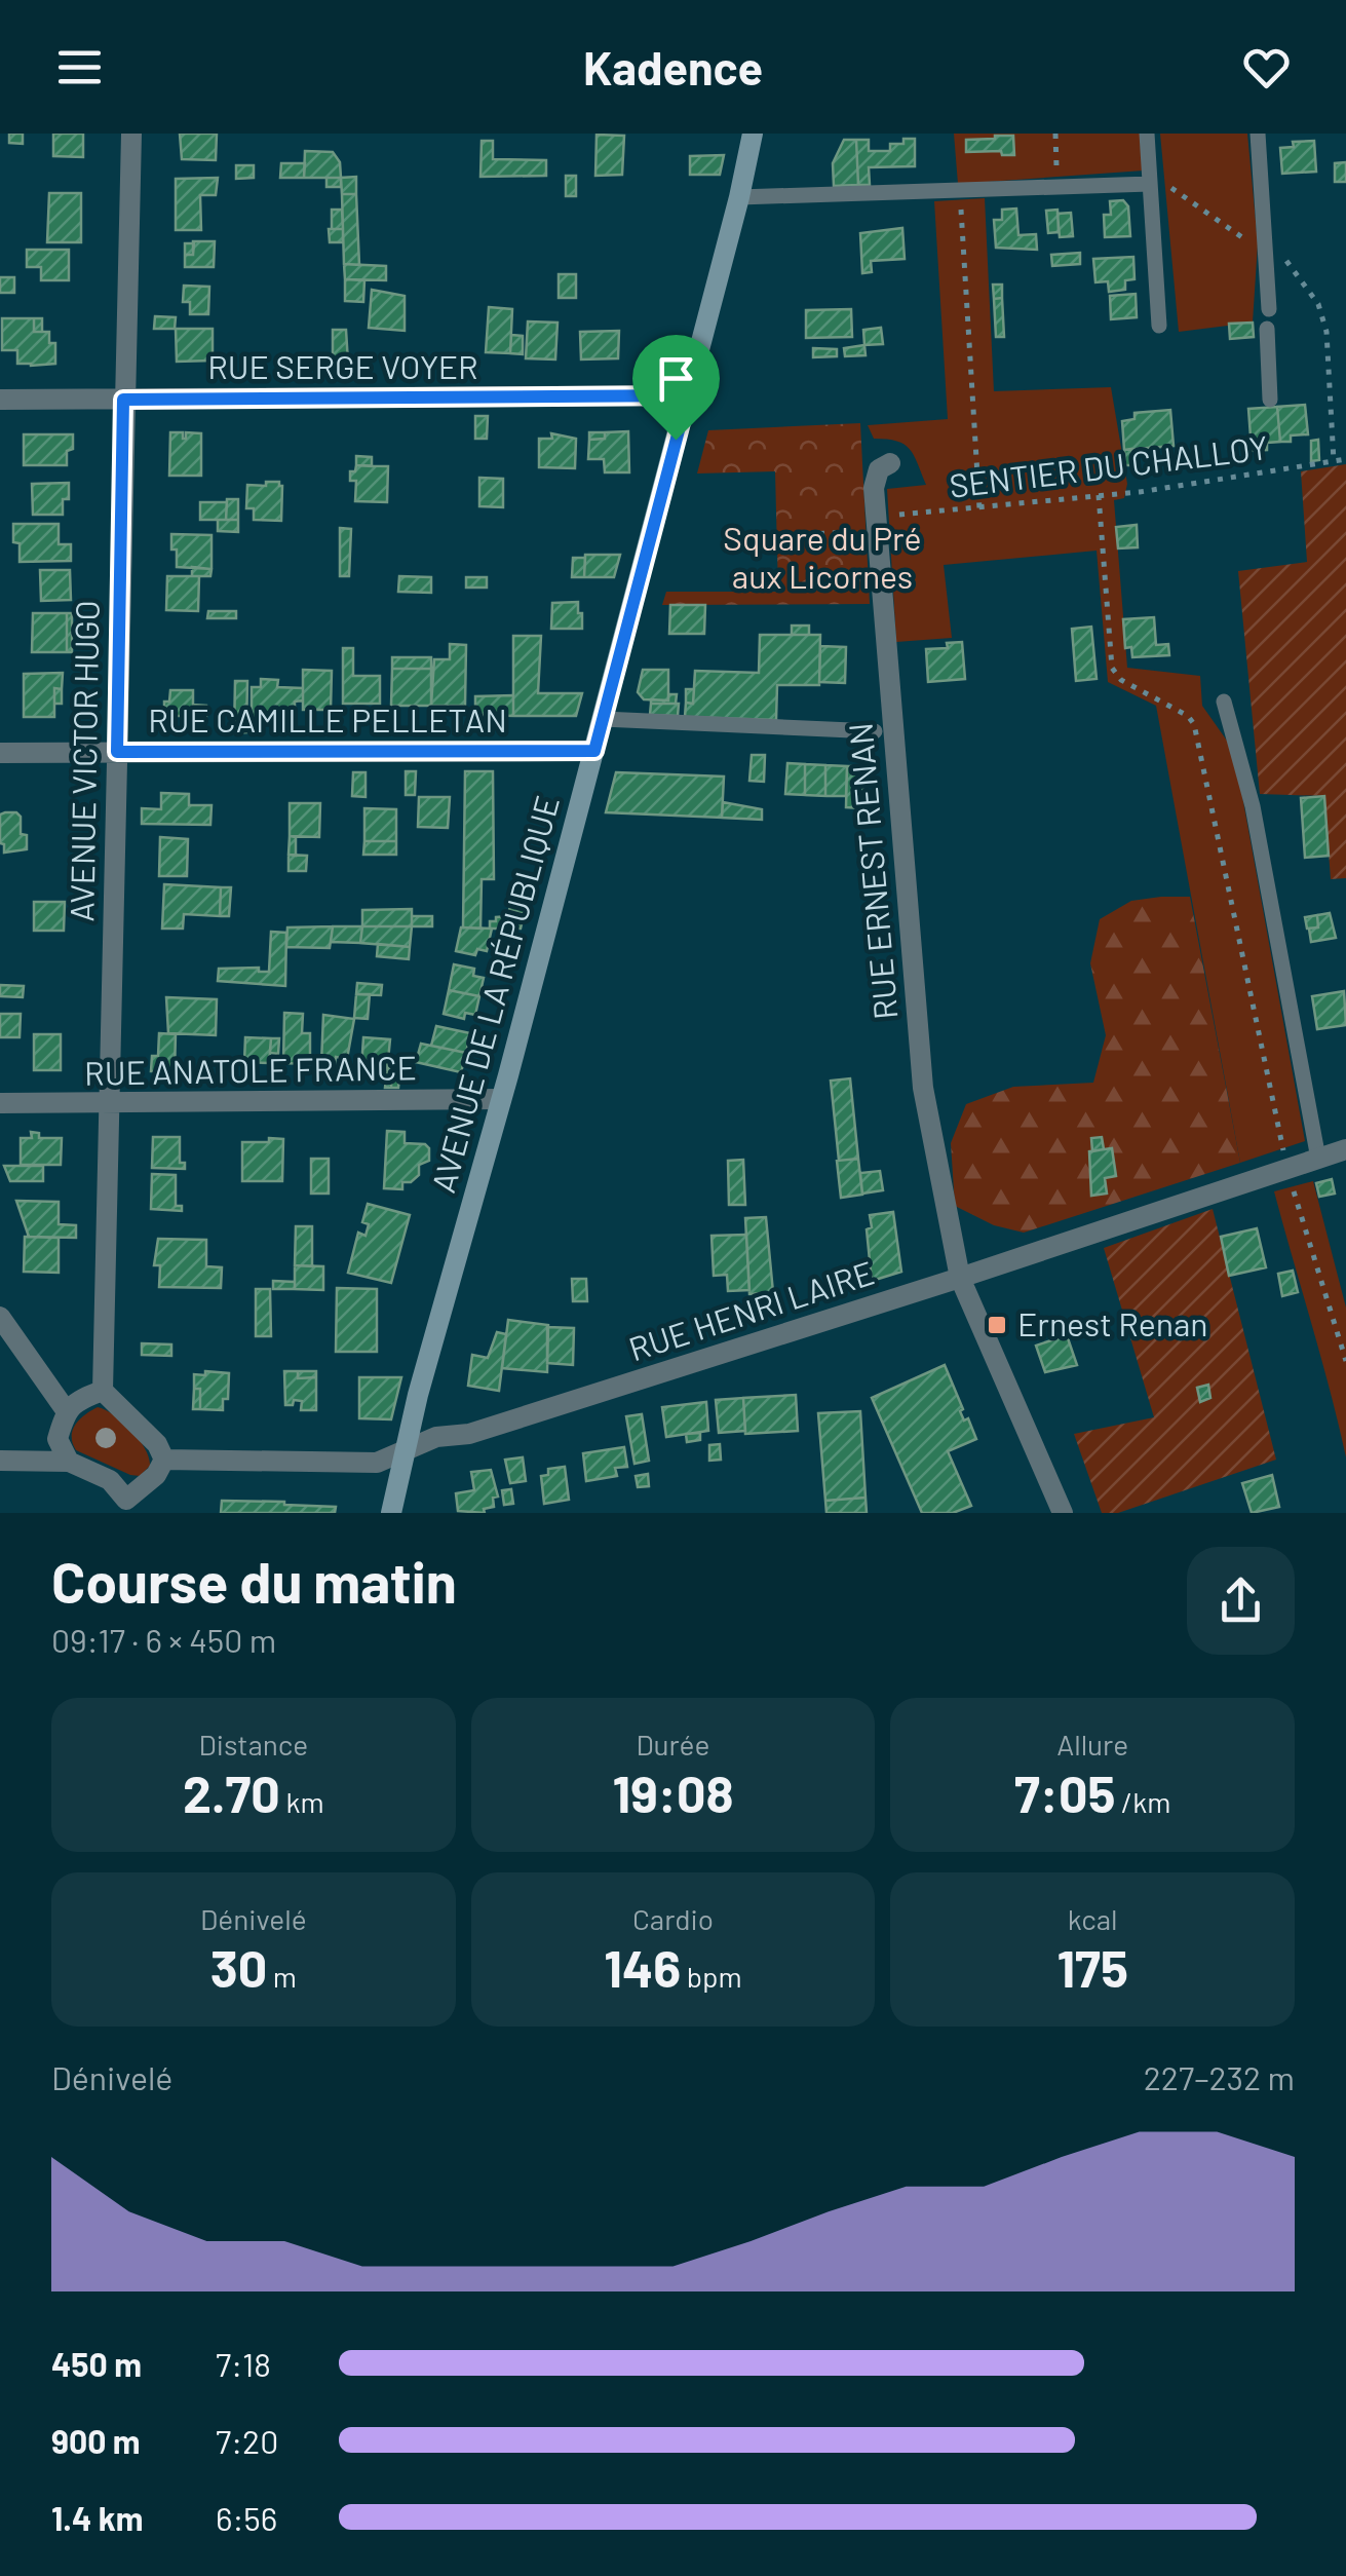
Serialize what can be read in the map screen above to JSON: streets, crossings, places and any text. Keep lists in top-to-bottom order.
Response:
{
  "streets": {
    "main road": ["AVENUE DE LA RÉPUBLIQUE"],
    "street": [
      "RUE SERGE VOYER",
      "RUE CAMILLE PELLETAN",
      "AVENUE VICTOR HUGO",
      "RUE ERNEST RENAN",
      "RUE ANATOLE FRANCE",
      "RUE HENRI LAIRE"
    ],
    "path": ["SENTIER DU CHALLOY"]
  },
  "crossings": [
    ["RUE SERGE VOYER", "AVENUE VICTOR HUGO"],
    ["RUE SERGE VOYER", "AVENUE DE LA RÉPUBLIQUE"],
    ["SENTIER DU CHALLOY", "RUE ERNEST RENAN"],
    ["RUE CAMILLE PELLETAN", "AVENUE VICTOR HUGO"],
    ["RUE CAMILLE PELLETAN", "AVENUE DE LA RÉPUBLIQUE"],
    ["AVENUE VICTOR HUGO", "RUE ANATOLE FRANCE"],
    ["RUE ERNEST RENAN", "RUE HENRI LAIRE"],
    ["AVENUE DE LA RÉPUBLIQUE", "RUE ANATOLE FRANCE"],
    ["AVENUE DE LA RÉPUBLIQUE", "RUE HENRI LAIRE"]
  ],
  "parks": ["Square du Pré aux Licornes"],
  "places": {
    "transit": ["Ernest Renan"]
  },
  "page": {
    "header": "Kadence",
    "heading": ["Course du matin", "09:17 · 6 × 450 m"],
    "stats": [
      ["Distance", "2.70 km"],
      ["Durée", "19:08"],
      ["Allure", "7:05 /km"],
      ["Dénivelé", "30 m"],
      ["Cardio", "146 bpm"],
      ["kcal", "175"]
    ],
    "chart": ["Dénivelé", "227–232 m"],
    "list": [
      {
        "name": "450 m",
        "note": "7:18"
      },
      {
        "name": "900 m",
        "note": "7:20"
      },
      {
        "name": "1.4 km",
        "note": "6:56"
      }
    ]
  }
}
